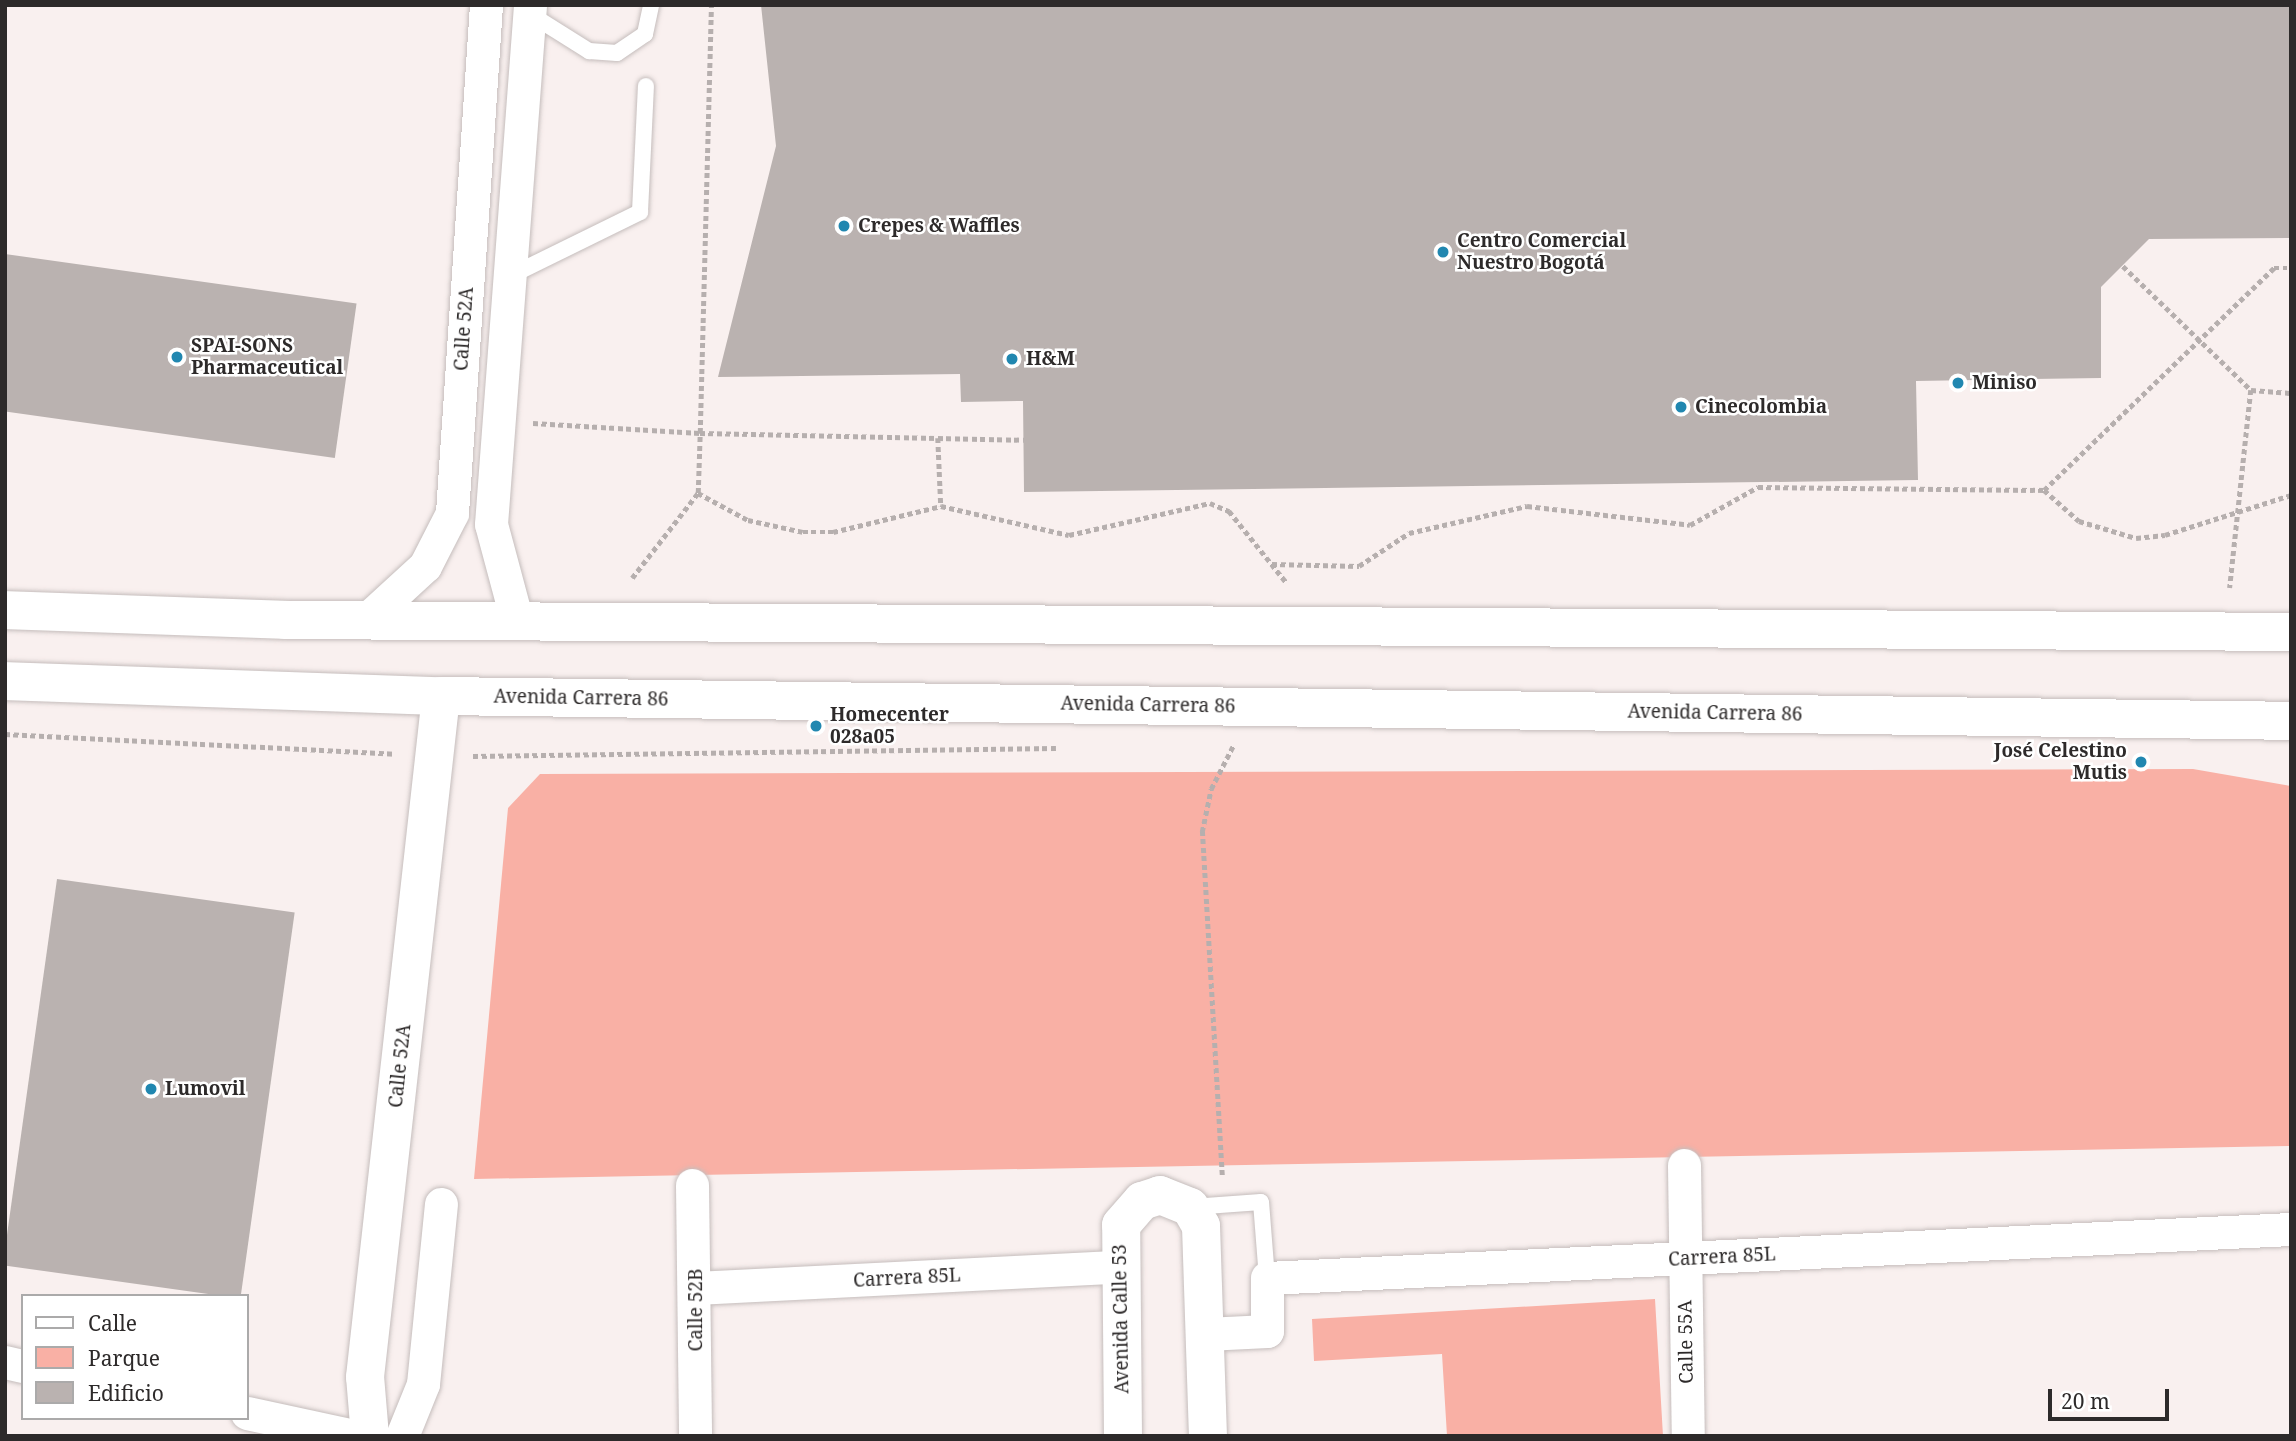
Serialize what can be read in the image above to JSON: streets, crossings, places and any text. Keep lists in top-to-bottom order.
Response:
{
  "streets": {
    "main road": ["Calle 52A", "Avenida Carrera 86", "Avenida Calle 53"],
    "street": ["Carrera 85L", "Calle 52B", "Calle 55A"]
  },
  "crossings": [
    ["Calle 52A", "Avenida Carrera 86"],
    ["Carrera 85L", "Calle 52B"],
    ["Carrera 85L", "Avenida Calle 53"],
    ["Carrera 85L", "Calle 55A"]
  ],
  "places": [
    "Crepes & Waffles",
    "Centro Comercial Nuestro Bogotá",
    "SPAI-SONS Pharmaceutical",
    "H&M",
    "Miniso",
    "Cinecolombia",
    "Homecenter 028a05",
    "José Celestino Mutis",
    "Lumovil"
  ],
  "legend": ["Calle", "Parque", "Edificio"],
  "scale_bar": "20 m"
}
